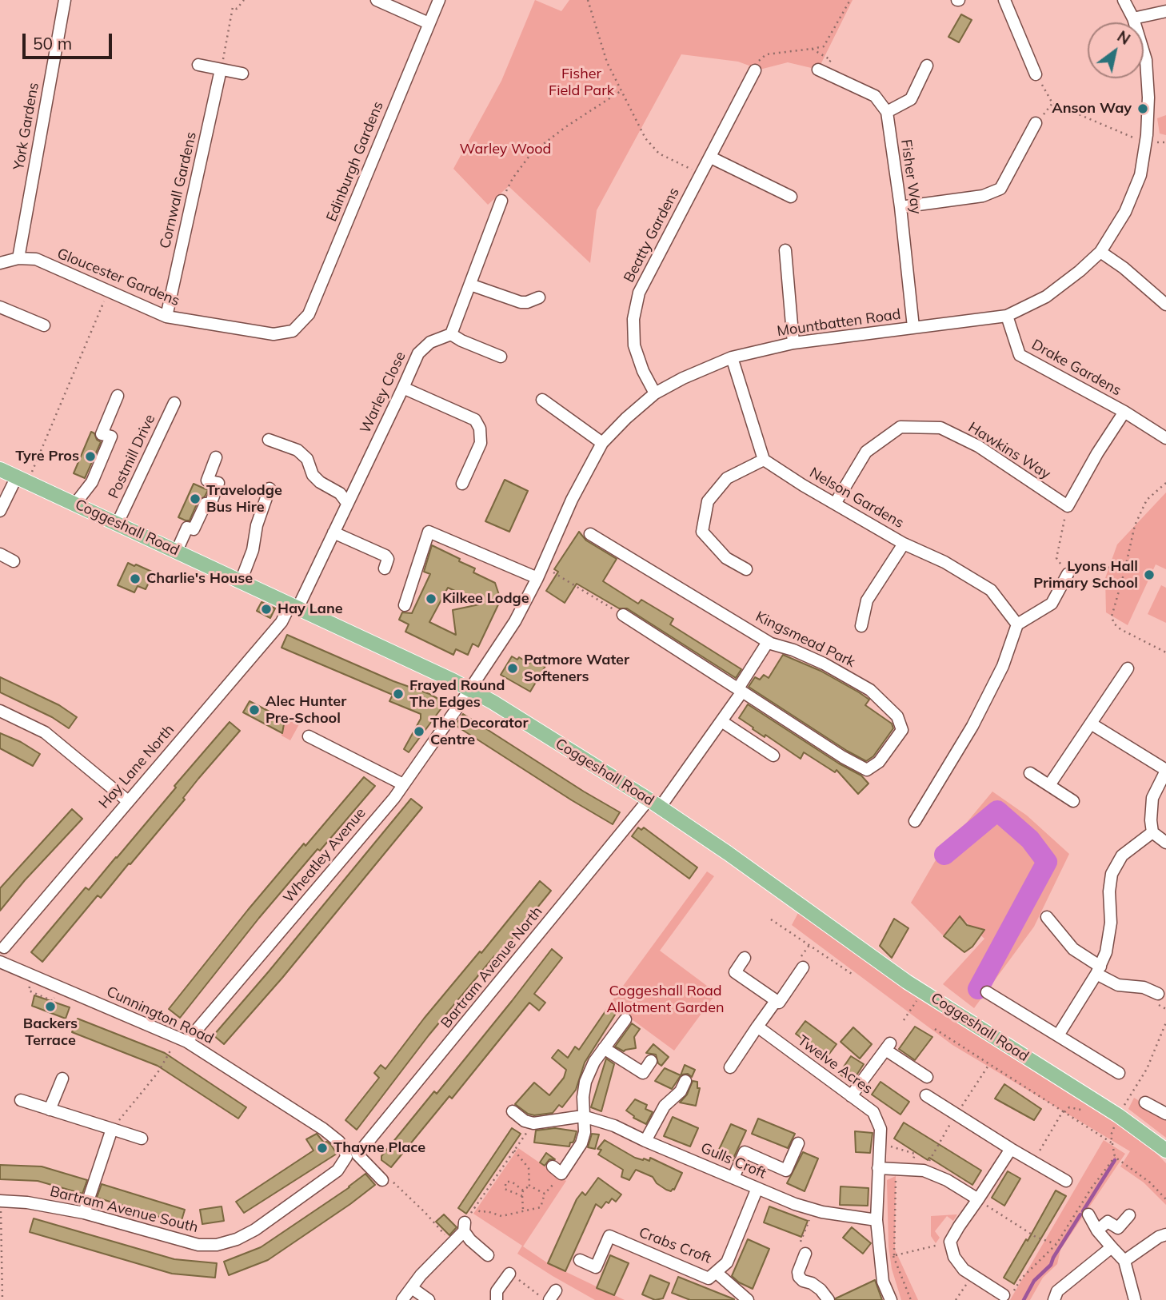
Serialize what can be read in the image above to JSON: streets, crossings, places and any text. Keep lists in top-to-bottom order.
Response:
{
  "streets": {
    "main road": ["Coggeshall Road"],
    "street": [
      "York Gardens",
      "Edinburgh Gardens",
      "Fisher Way",
      "Cornwall Gardens",
      "Beatty Gardens",
      "Gloucester Gardens",
      "Mountbatten Road",
      "Drake Gardens",
      "Warley Close",
      "Hawkins Way",
      "Postmill Drive",
      "Nelson Gardens",
      "Kingsmead Park",
      "Hay Lane North",
      "Wheatley Avenue",
      "Bartram Avenue North",
      "Cunnington Road",
      "Twelve Acres",
      "Gulls Croft",
      "Bartram Avenue South",
      "Crabs Croft"
    ]
  },
  "crossings": [
    ["York Gardens", "Gloucester Gardens"],
    ["Edinburgh Gardens", "Gloucester Gardens"],
    ["Fisher Way", "Mountbatten Road"],
    ["Cornwall Gardens", "Gloucester Gardens"],
    ["Beatty Gardens", "Mountbatten Road"],
    ["Mountbatten Road", "Drake Gardens"],
    ["Mountbatten Road", "Coggeshall Road"],
    ["Mountbatten Road", "Wheatley Avenue"],
    ["Drake Gardens", "Hawkins Way"],
    ["Warley Close", "Coggeshall Road"],
    ["Warley Close", "Hay Lane North"],
    ["Hawkins Way", "Nelson Gardens"],
    ["Postmill Drive", "Coggeshall Road"],
    ["Coggeshall Road", "Hay Lane North"],
    ["Coggeshall Road", "Wheatley Avenue"],
    ["Coggeshall Road", "Bartram Avenue North"],
    ["Bartram Avenue North", "Cunnington Road"],
    ["Bartram Avenue North", "Bartram Avenue South"],
    ["Cunnington Road", "Bartram Avenue South"],
    ["Twelve Acres", "Gulls Croft"],
    ["Gulls Croft", "Crabs Croft"]
  ],
  "parks": ["Fisher Field Park", "Warley Wood", "Coggeshall Road Allotment Garden"],
  "places": [
    "Anson Way",
    "Tyre Pros",
    "Travelodge Bus Hire",
    "Lyons Hall Primary School",
    "Charlie's House",
    "Kilkee Lodge",
    "Hay Lane",
    "Patmore Water Softeners",
    "Frayed Round The Edges",
    "Alec Hunter Pre-School",
    "The Decorator Centre",
    "Backers Terrace",
    "Thayne Place"
  ],
  "scale_bar": "50 m",
  "north": "top right"
}
